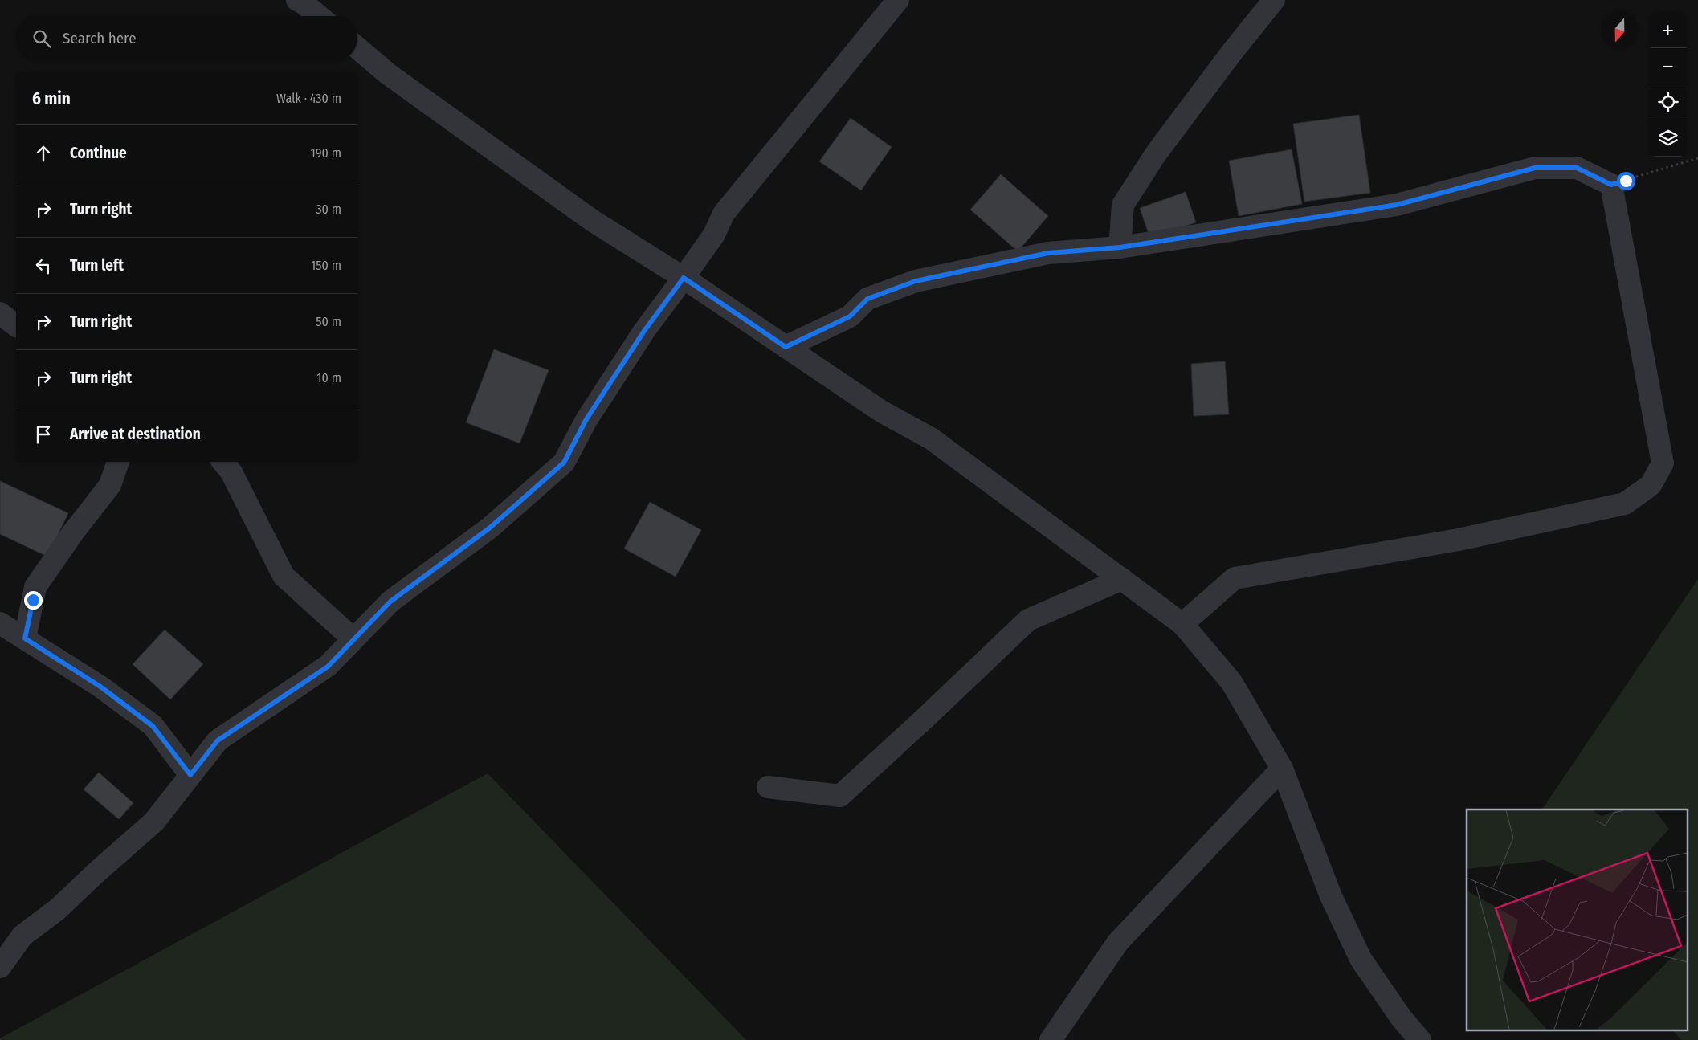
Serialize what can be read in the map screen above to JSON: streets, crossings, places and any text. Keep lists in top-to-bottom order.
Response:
{
  "north": "bottom",
  "page": {
    "map_buttons": ["+", "−"],
    "search": "Search here",
    "heading": ["6 min", "Walk · 430 m"],
    "list": [
      ["Continue", "190 m"],
      ["Turn right", "30 m"],
      ["Turn left", "150 m"],
      ["Turn right", "50 m"],
      ["Turn right", "10 m"],
      "Arrive at destination"
    ]
  }
}
